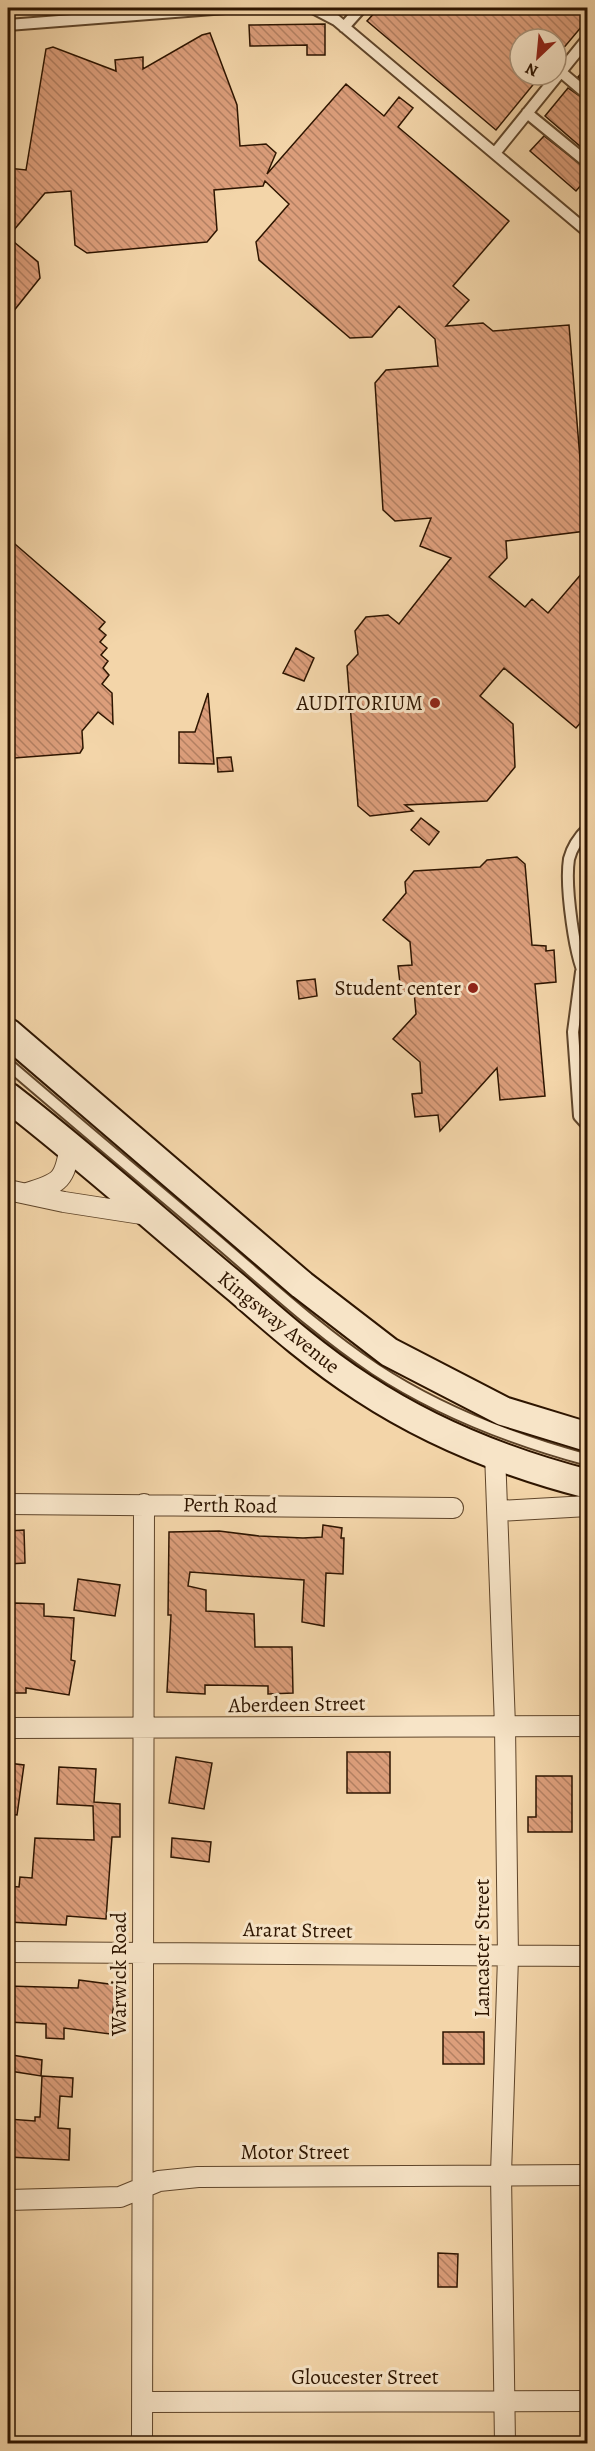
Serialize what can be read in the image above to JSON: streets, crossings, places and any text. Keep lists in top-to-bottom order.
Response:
{
  "streets": {
    "main road": ["Kingsway Avenue"],
    "street": [
      "Perth Road",
      "Aberdeen Street",
      "Ararat Street",
      "Lancaster Street",
      "Warwick Road",
      "Motor Street",
      "Gloucester Street"
    ]
  },
  "crossings": [
    ["Kingsway Avenue", "Lancaster Street"],
    ["Perth Road", "Warwick Road"],
    ["Aberdeen Street", "Lancaster Street"],
    ["Aberdeen Street", "Warwick Road"],
    ["Ararat Street", "Lancaster Street"],
    ["Ararat Street", "Warwick Road"],
    ["Lancaster Street", "Motor Street"],
    ["Lancaster Street", "Gloucester Street"],
    ["Warwick Road", "Motor Street"],
    ["Warwick Road", "Gloucester Street"]
  ],
  "places": ["AUDITORIUM", "Student center"],
  "north": "bottom left"
}
